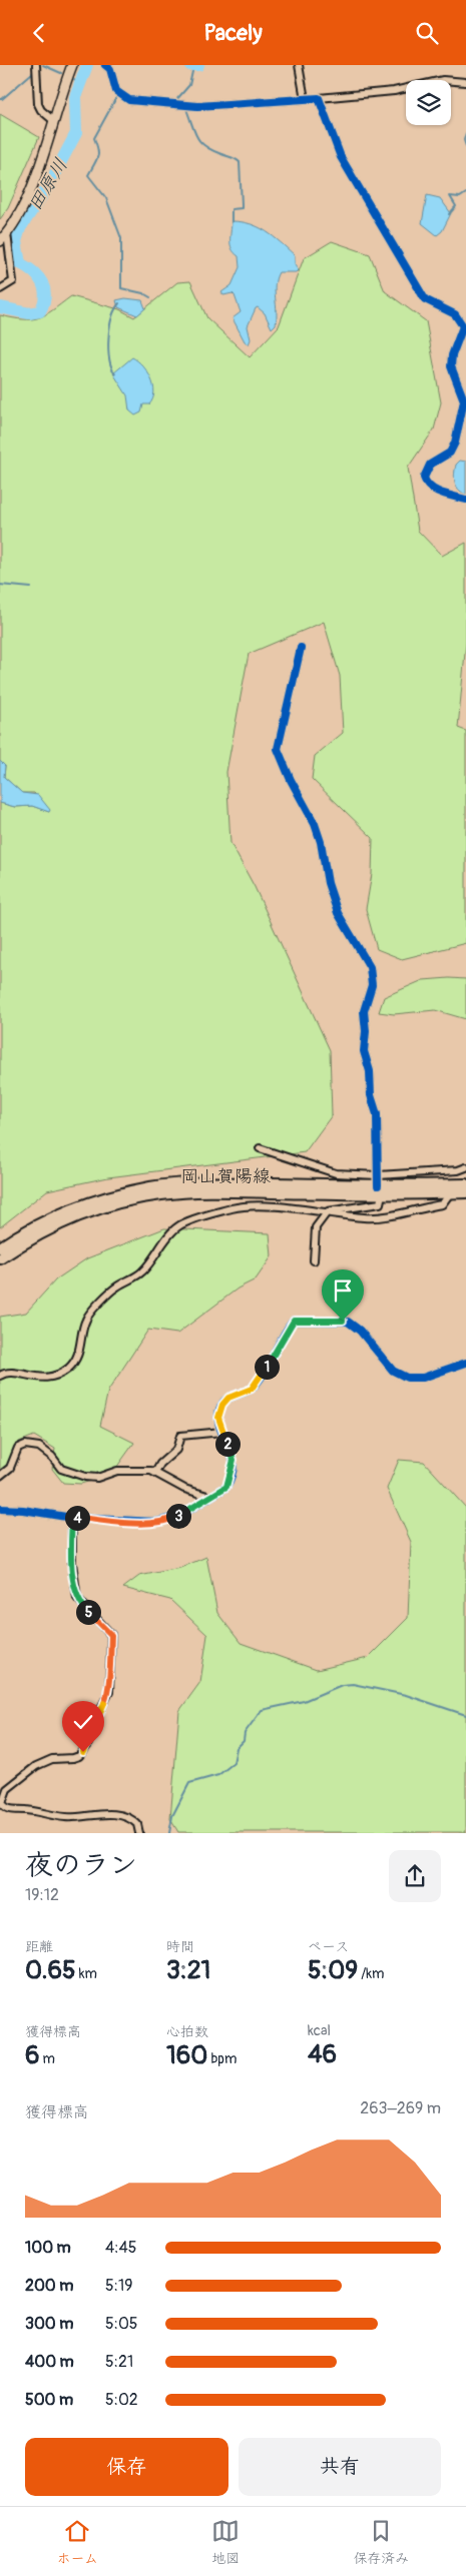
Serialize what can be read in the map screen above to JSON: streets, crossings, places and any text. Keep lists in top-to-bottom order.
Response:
{
  "streets": {
    "main road": ["岡山賀陽線"]
  },
  "water": ["田原川"],
  "page": {
    "header": "Pacely",
    "pins": [
      "1",
      "2",
      "3",
      "4",
      "5"
    ],
    "heading": ["夜のラン", "19:12"],
    "stats": [
      ["距離", "0.65 km"],
      ["時間", "3:21"],
      ["ペース", "5:09 /km"],
      ["獲得標高", "6 m"],
      ["心拍数", "160 bpm"],
      ["kcal", "46"]
    ],
    "chart": ["獲得標高", "263–269 m"],
    "list": [
      {
        "name": "100 m",
        "note": "4:45"
      },
      {
        "name": "200 m",
        "note": "5:19"
      },
      {
        "name": "300 m",
        "note": "5:05"
      },
      {
        "name": "400 m",
        "note": "5:21"
      },
      {
        "name": "500 m",
        "note": "5:02"
      }
    ],
    "buttons": ["保存", "共有"],
    "tabs": ["ホーム", "地図", "保存済み"]
  }
}
